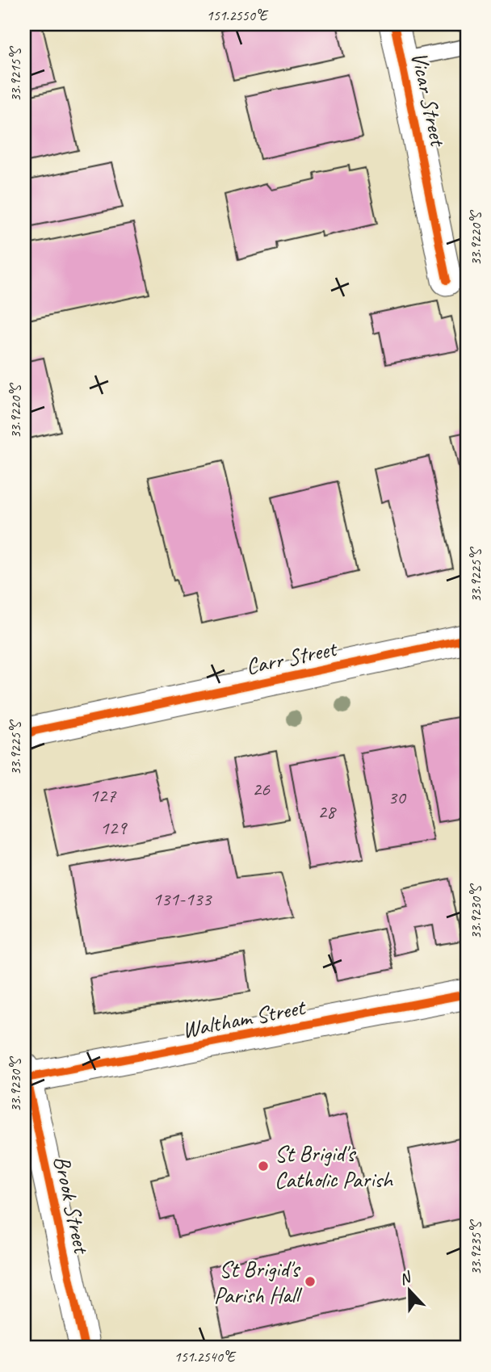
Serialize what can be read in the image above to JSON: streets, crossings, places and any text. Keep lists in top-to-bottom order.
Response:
{
  "streets": {
    "street": [
      "Vicar Street",
      "Carr Street",
      "Waltham Street",
      "Brook Street"
    ]
  },
  "crossings": [
    ["Waltham Street", "Brook Street"]
  ],
  "places": ["St Brigid's Catholic Parish", "St Brigid's Parish Hall"],
  "house_numbers": [
    "26",
    "127",
    "30",
    "28",
    "129",
    "131-133"
  ],
  "north": "top",
  "coordinates": [
    "151.2550°E",
    "33.9215°S",
    "33.9220°S",
    "33.9225°S",
    "33.9230°S",
    "33.9235°S",
    "151.2540°E"
  ]
}
